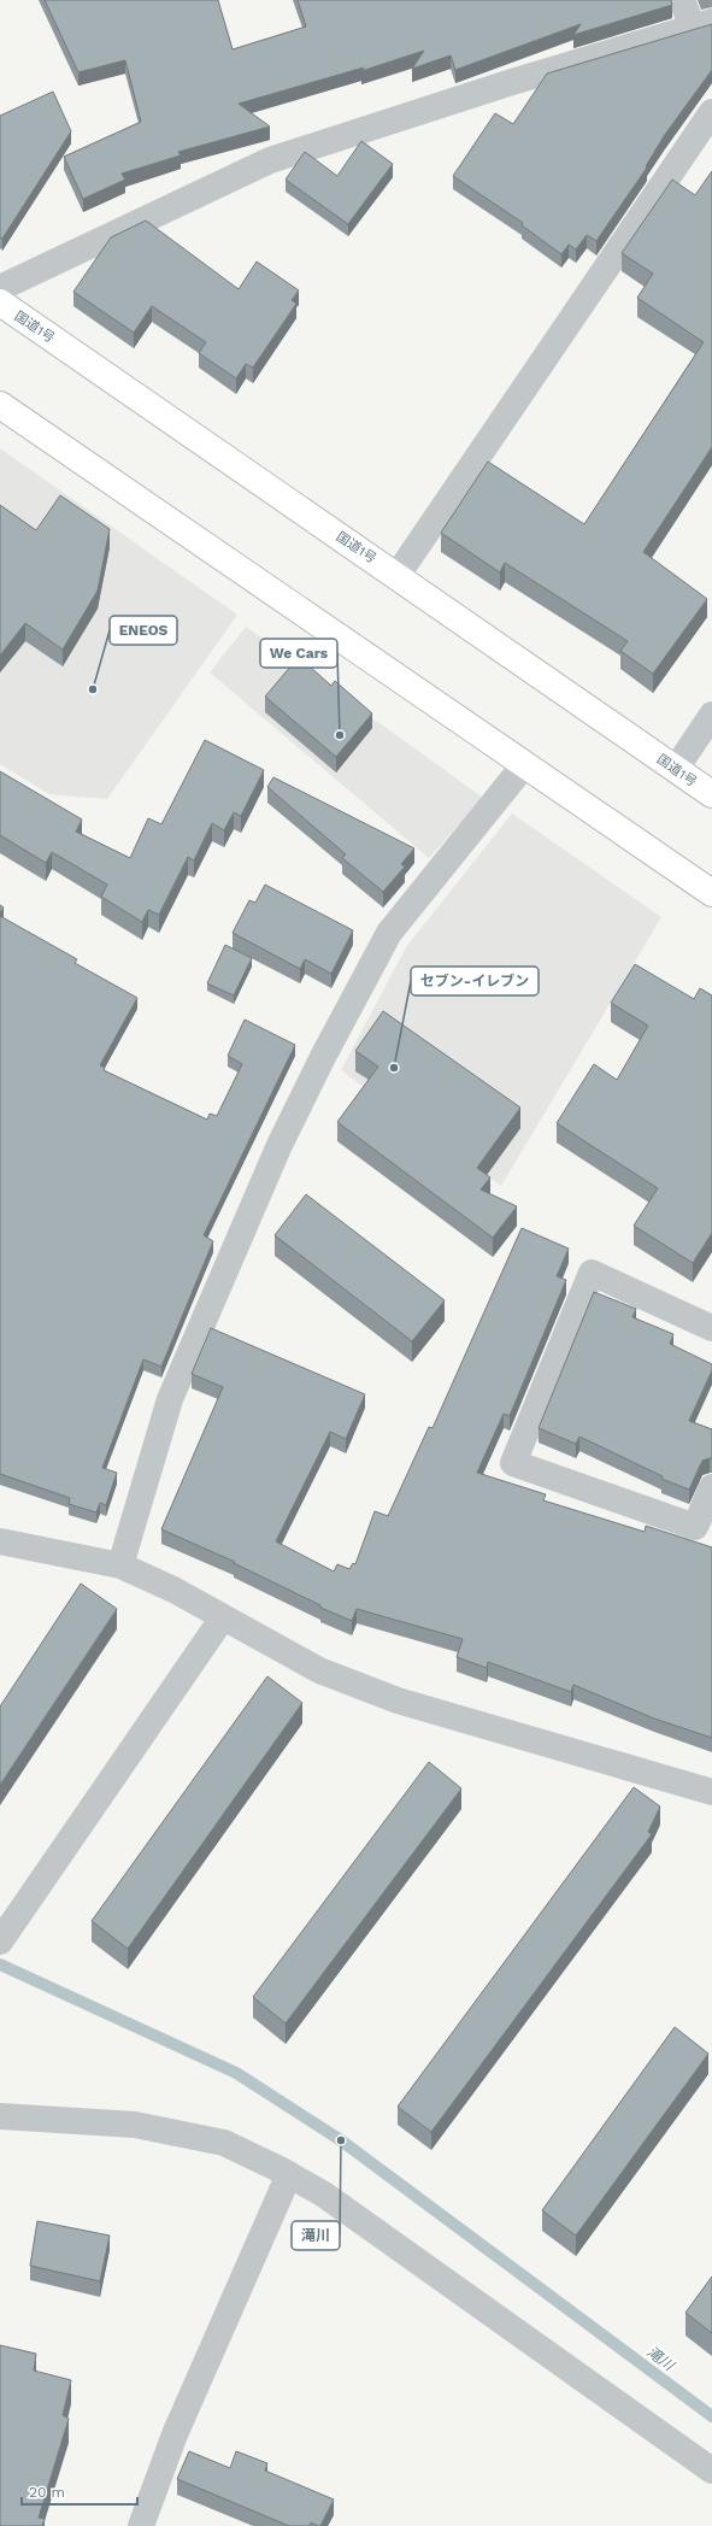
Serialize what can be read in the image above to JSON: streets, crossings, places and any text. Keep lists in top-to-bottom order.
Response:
{
  "streets": {
    "highway": ["国道1号"]
  },
  "water": ["滝川"],
  "places": [
    "ENEOS",
    "We Cars",
    "セブン-イレブン",
    "滝川"
  ],
  "scale_bar": "20 m"
}
